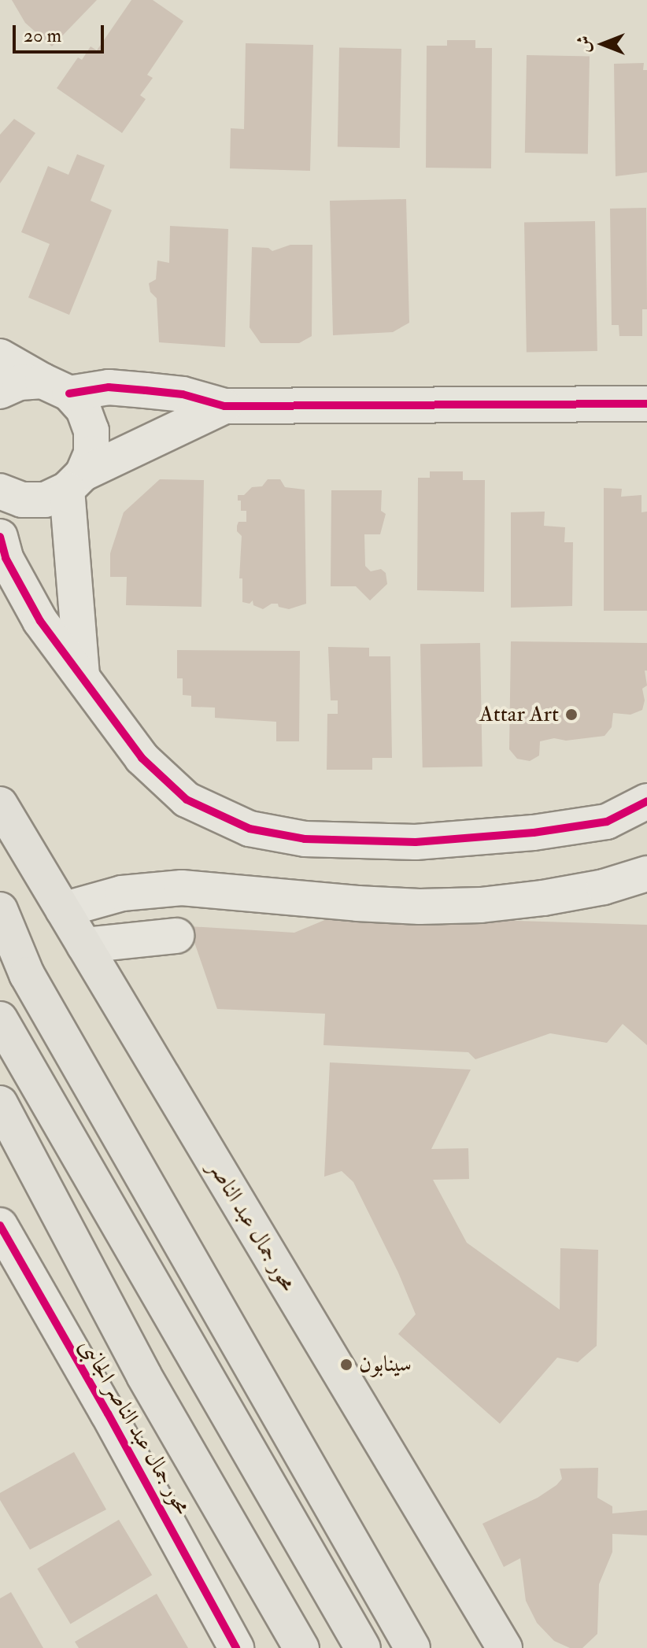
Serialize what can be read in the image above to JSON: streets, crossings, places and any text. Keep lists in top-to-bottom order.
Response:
{
  "streets": {
    "main road": ["محور جمال عبد الناصر"],
    "street": ["محور جمال عبد الناصر الجانبى"]
  },
  "places": ["Attar Art", "سينابون"],
  "scale_bar": "20 m",
  "north": "left"
}
